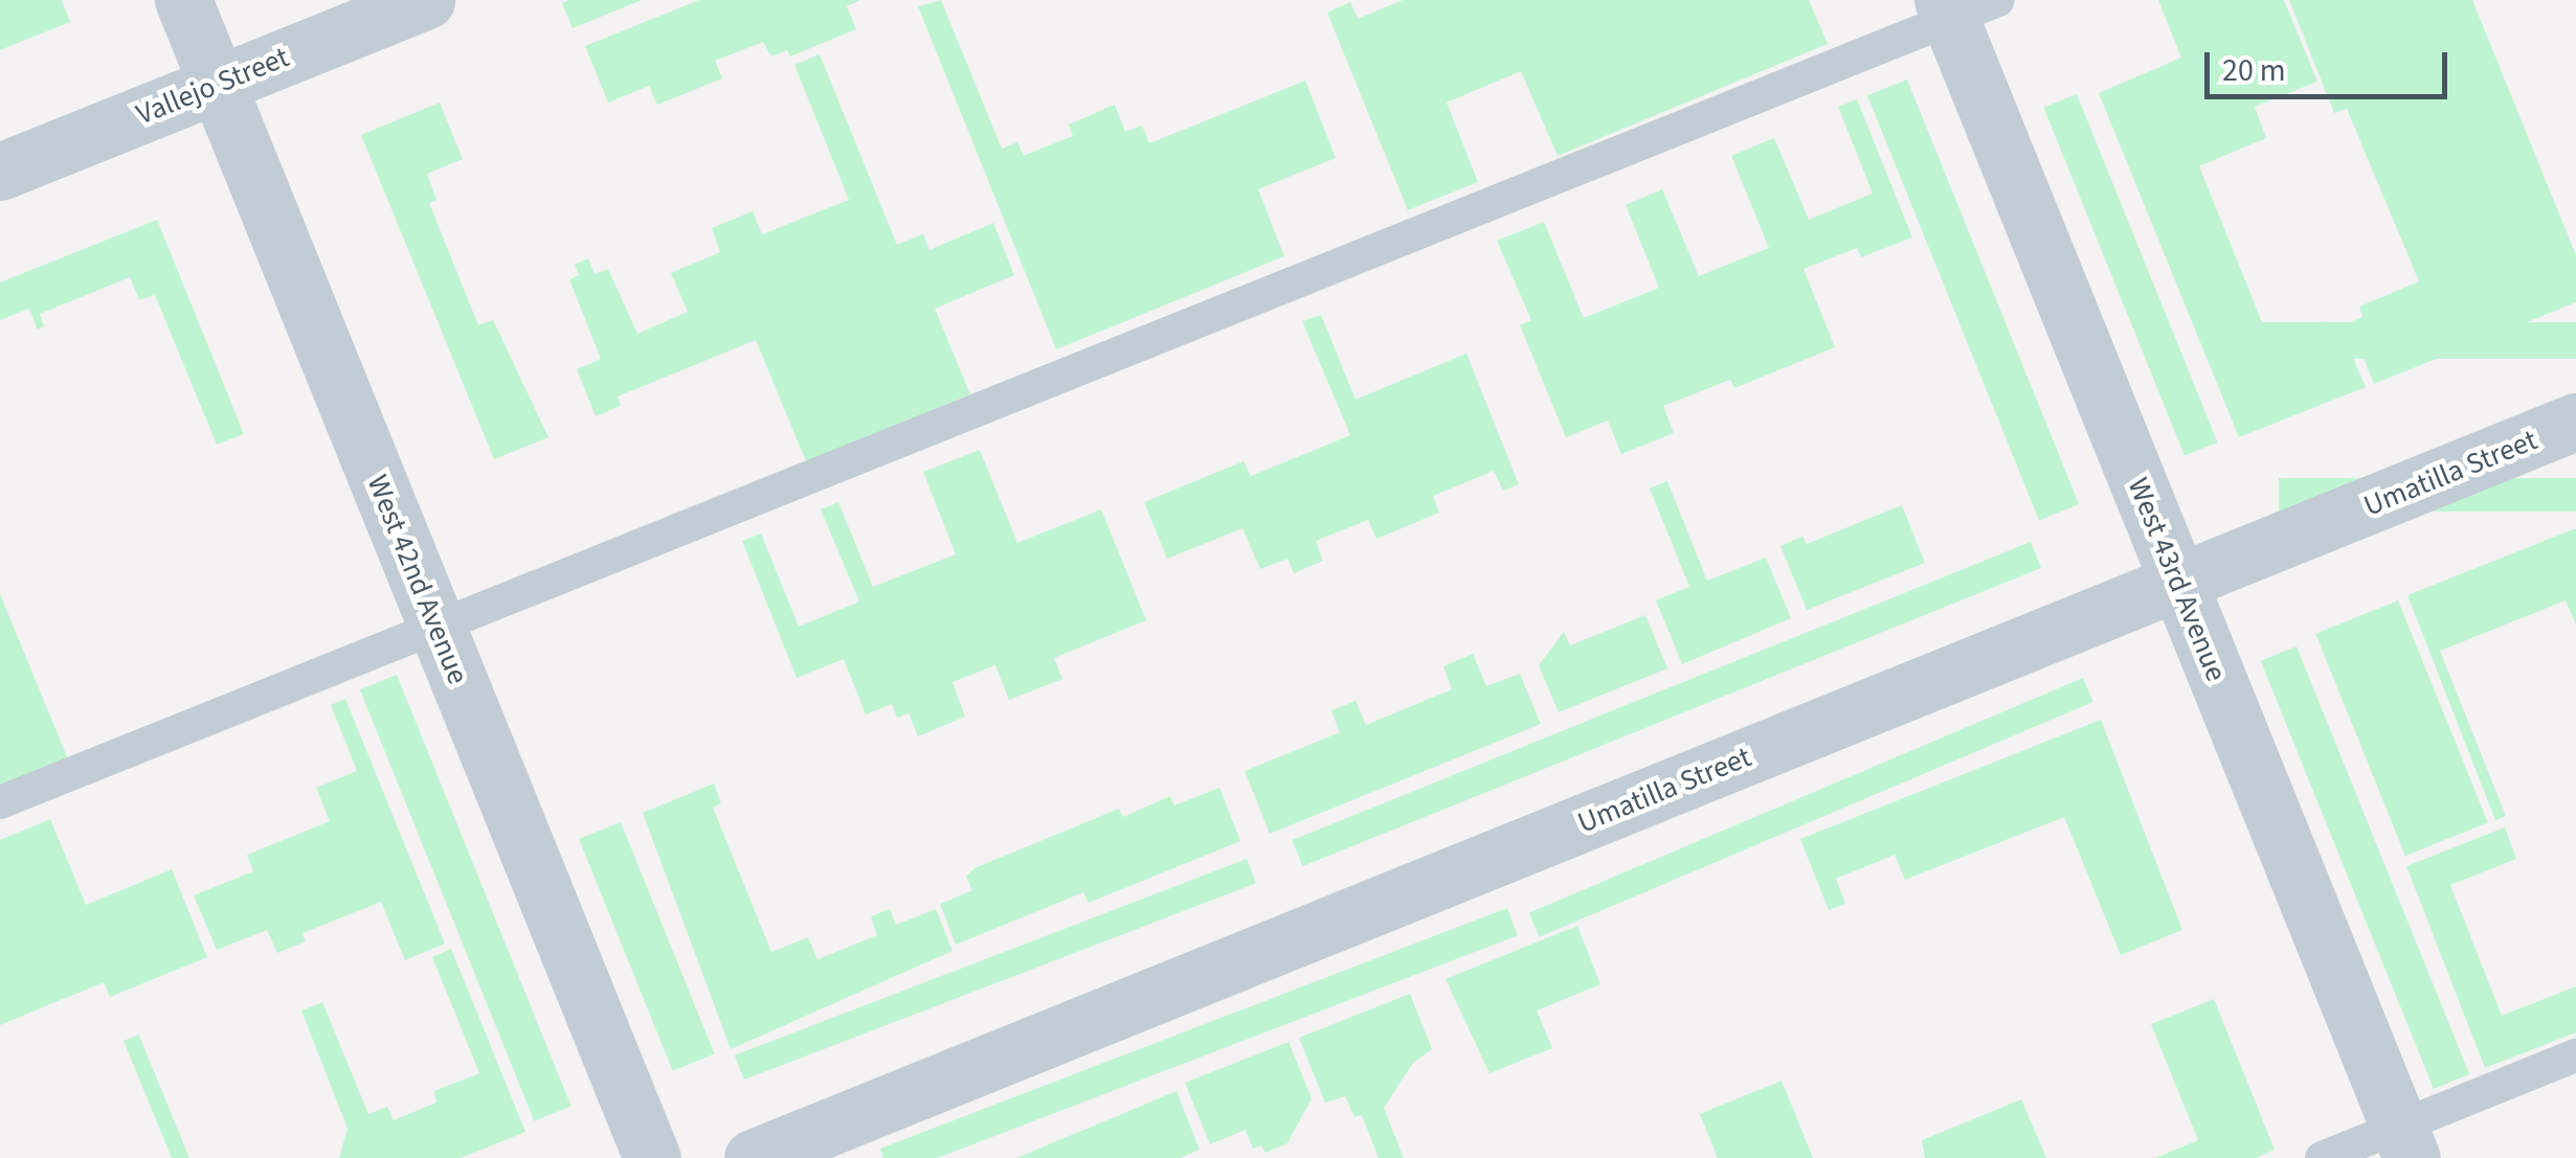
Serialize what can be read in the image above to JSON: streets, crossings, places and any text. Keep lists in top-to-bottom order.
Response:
{
  "streets": {
    "street": [
      "Vallejo Street",
      "Umatilla Street",
      "West 42nd Avenue",
      "West 43rd Avenue"
    ]
  },
  "crossings": [
    ["Vallejo Street", "West 42nd Avenue"],
    ["Umatilla Street", "West 43rd Avenue"]
  ],
  "scale_bar": "20 m"
}
